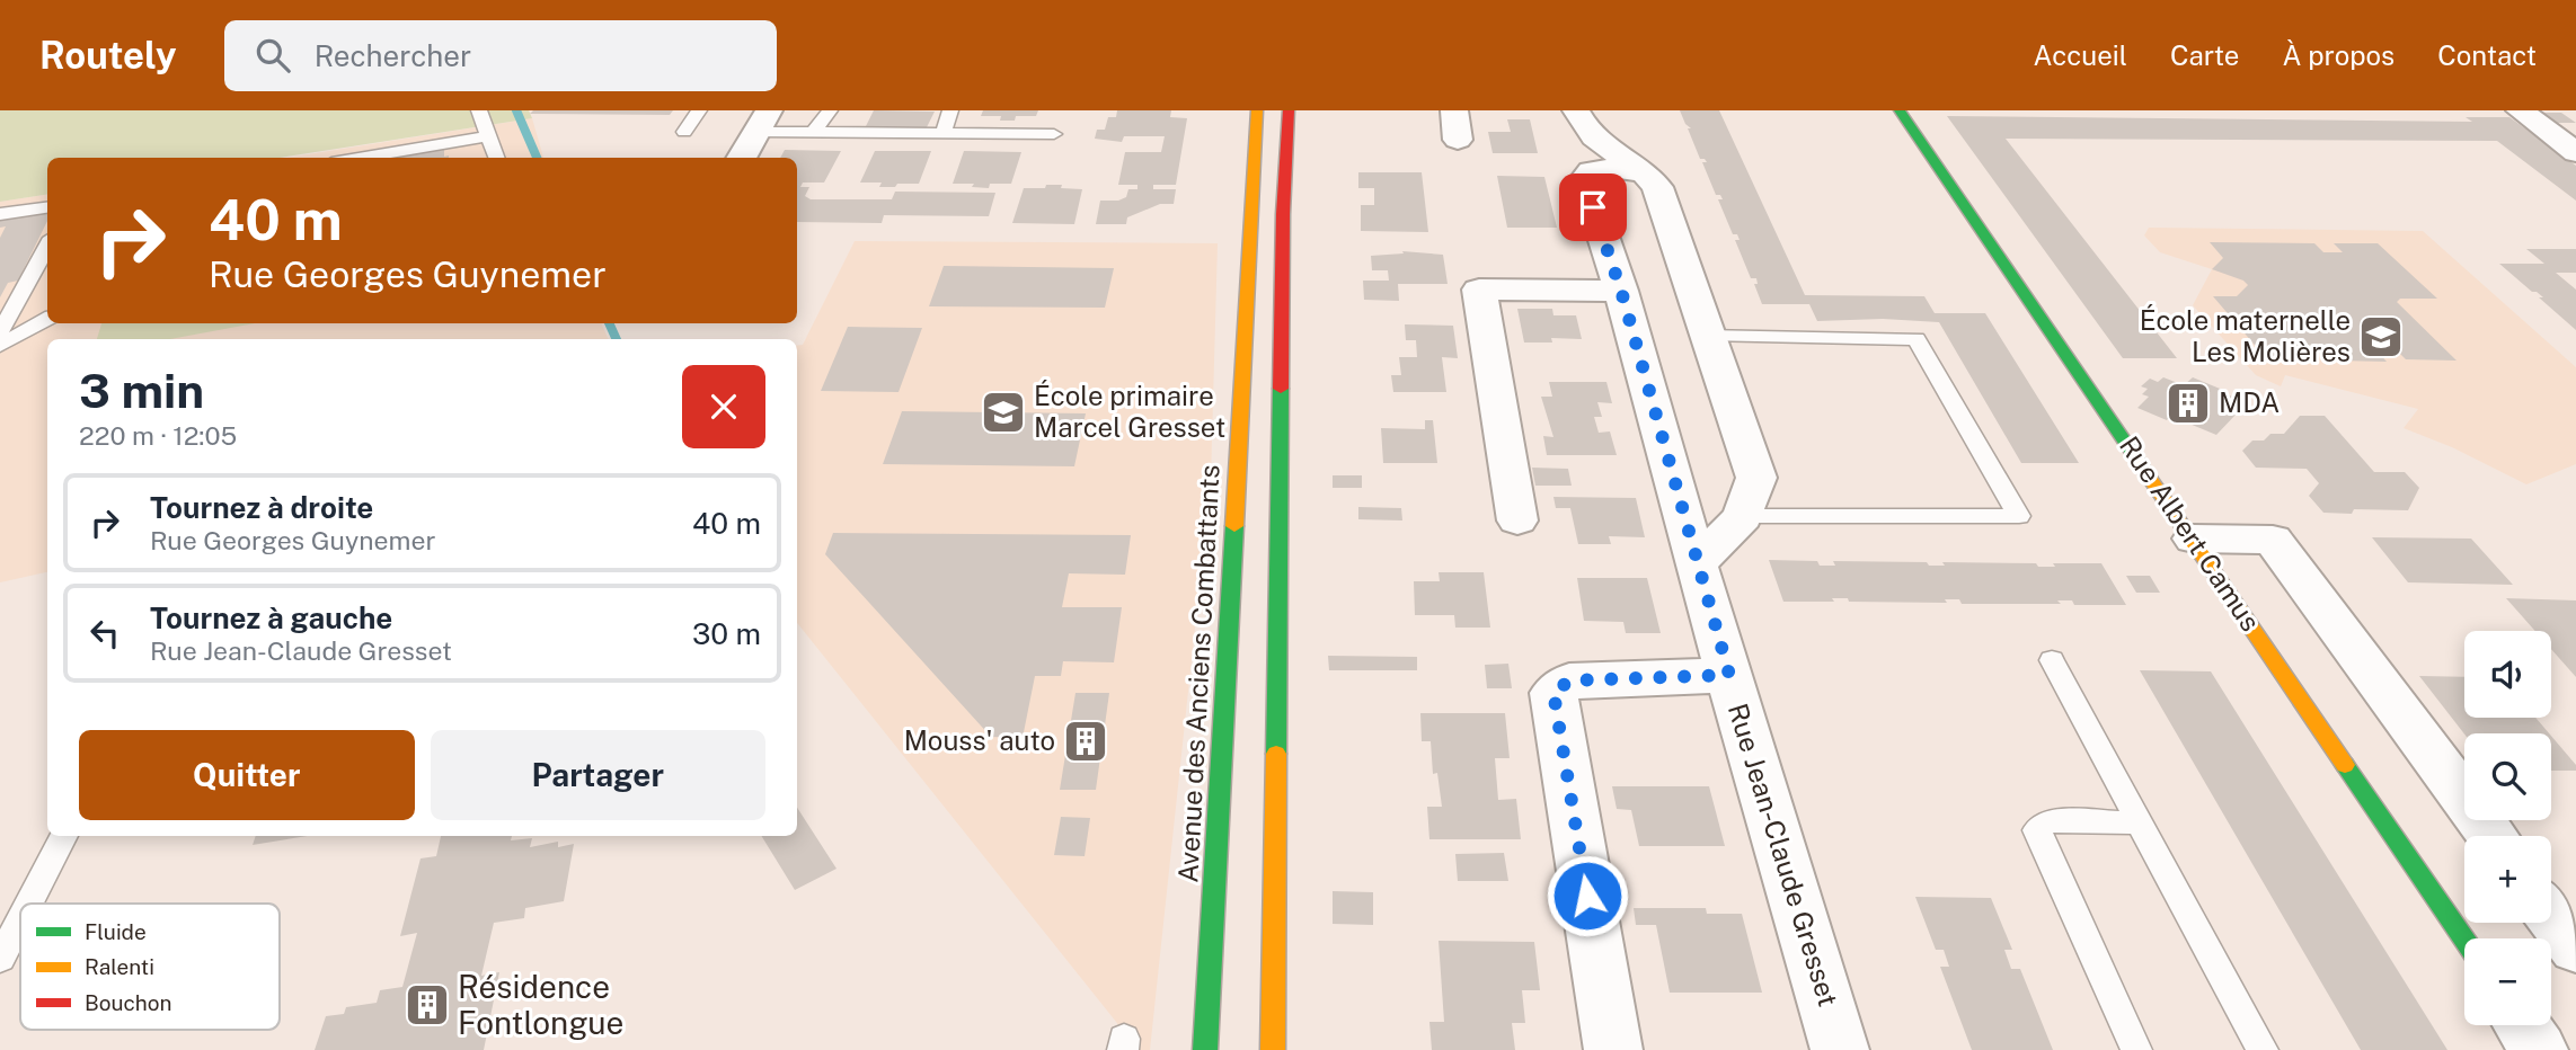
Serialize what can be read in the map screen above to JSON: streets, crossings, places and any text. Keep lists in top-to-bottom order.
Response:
{
  "streets": {
    "main road": ["Rue Albert Camus", "Avenue des Anciens Combattants"],
    "street": ["Rue Jean-Claude Gresset"]
  },
  "places": {
    "school or university": ["École maternelle Les Molières", "École primaire Marcel Gresset"],
    "building": ["MDA", "Mouss' auto", "Résidence Fontlongue"]
  },
  "legend": ["Fluide", "Ralenti", "Bouchon"],
  "page": {
    "header": "Routely",
    "search": "Rechercher",
    "nav": [
      "Accueil",
      "Carte",
      "À propos",
      "Contact"
    ],
    "turn": ["40 m", "Rue Georges Guynemer"],
    "heading": ["3 min", "220 m · 12:05"],
    "list": [
      {
        "name": "Tournez à droite",
        "note": "Rue Georges Guynemer",
        "value": "40 m"
      },
      {
        "name": "Tournez à gauche",
        "note": "Rue Jean-Claude Gresset",
        "value": "30 m"
      }
    ],
    "map_buttons": ["+", "−"],
    "buttons": ["Quitter", "Partager"]
  }
}
